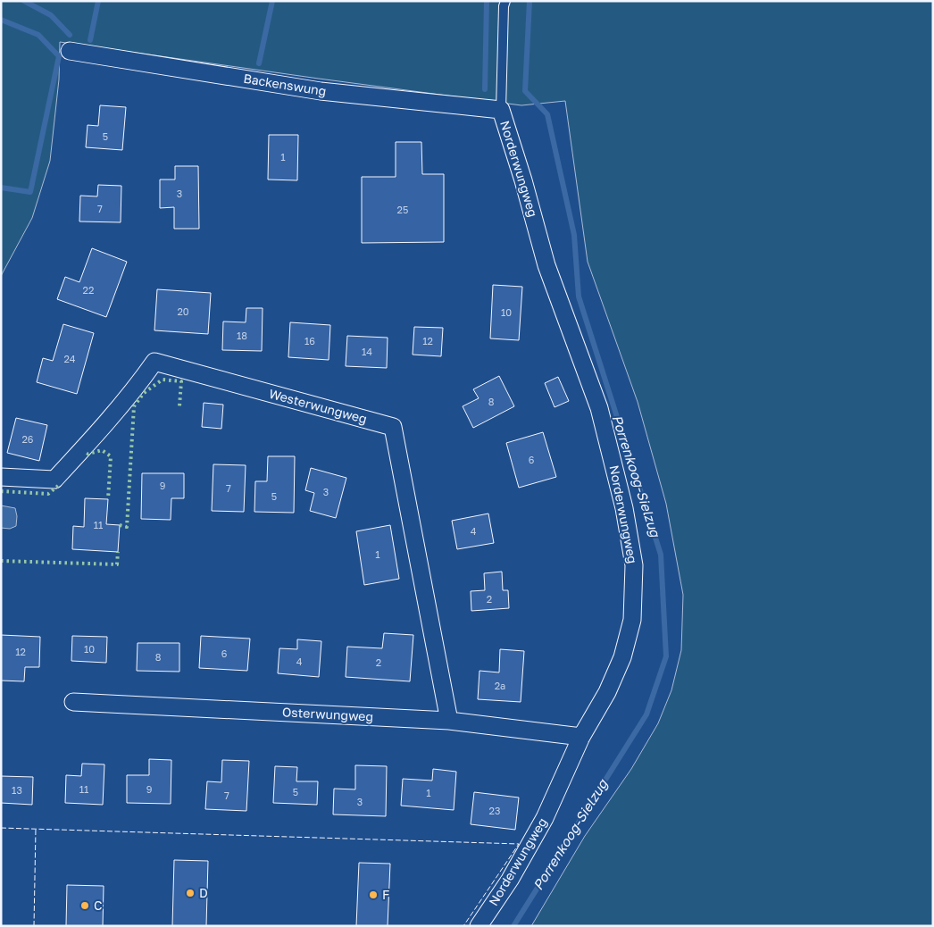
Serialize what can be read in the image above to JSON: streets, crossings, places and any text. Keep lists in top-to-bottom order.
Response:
{
  "streets": {
    "street": [
      "Backenswung",
      "Norderwungweg",
      "Westerwungweg",
      "Osterwungweg"
    ]
  },
  "crossings": [
    ["Backenswung", "Norderwungweg"],
    ["Norderwungweg", "Osterwungweg"],
    ["Westerwungweg", "Osterwungweg"]
  ],
  "water": ["Porrenkoog-Sielzug"],
  "places": ["D", "F", "C"],
  "house_numbers": [
    "5",
    "1",
    "3",
    "7",
    "25",
    "22",
    "20",
    "10",
    "18",
    "16",
    "12",
    "14",
    "24",
    "8",
    "26",
    "6",
    "9",
    "7",
    "3",
    "5",
    "11",
    "4",
    "1",
    "2",
    "10",
    "12",
    "6",
    "8",
    "4",
    "2",
    "2a",
    "11",
    "9",
    "13",
    "5",
    "1",
    "7",
    "3",
    "23"
  ]
}
